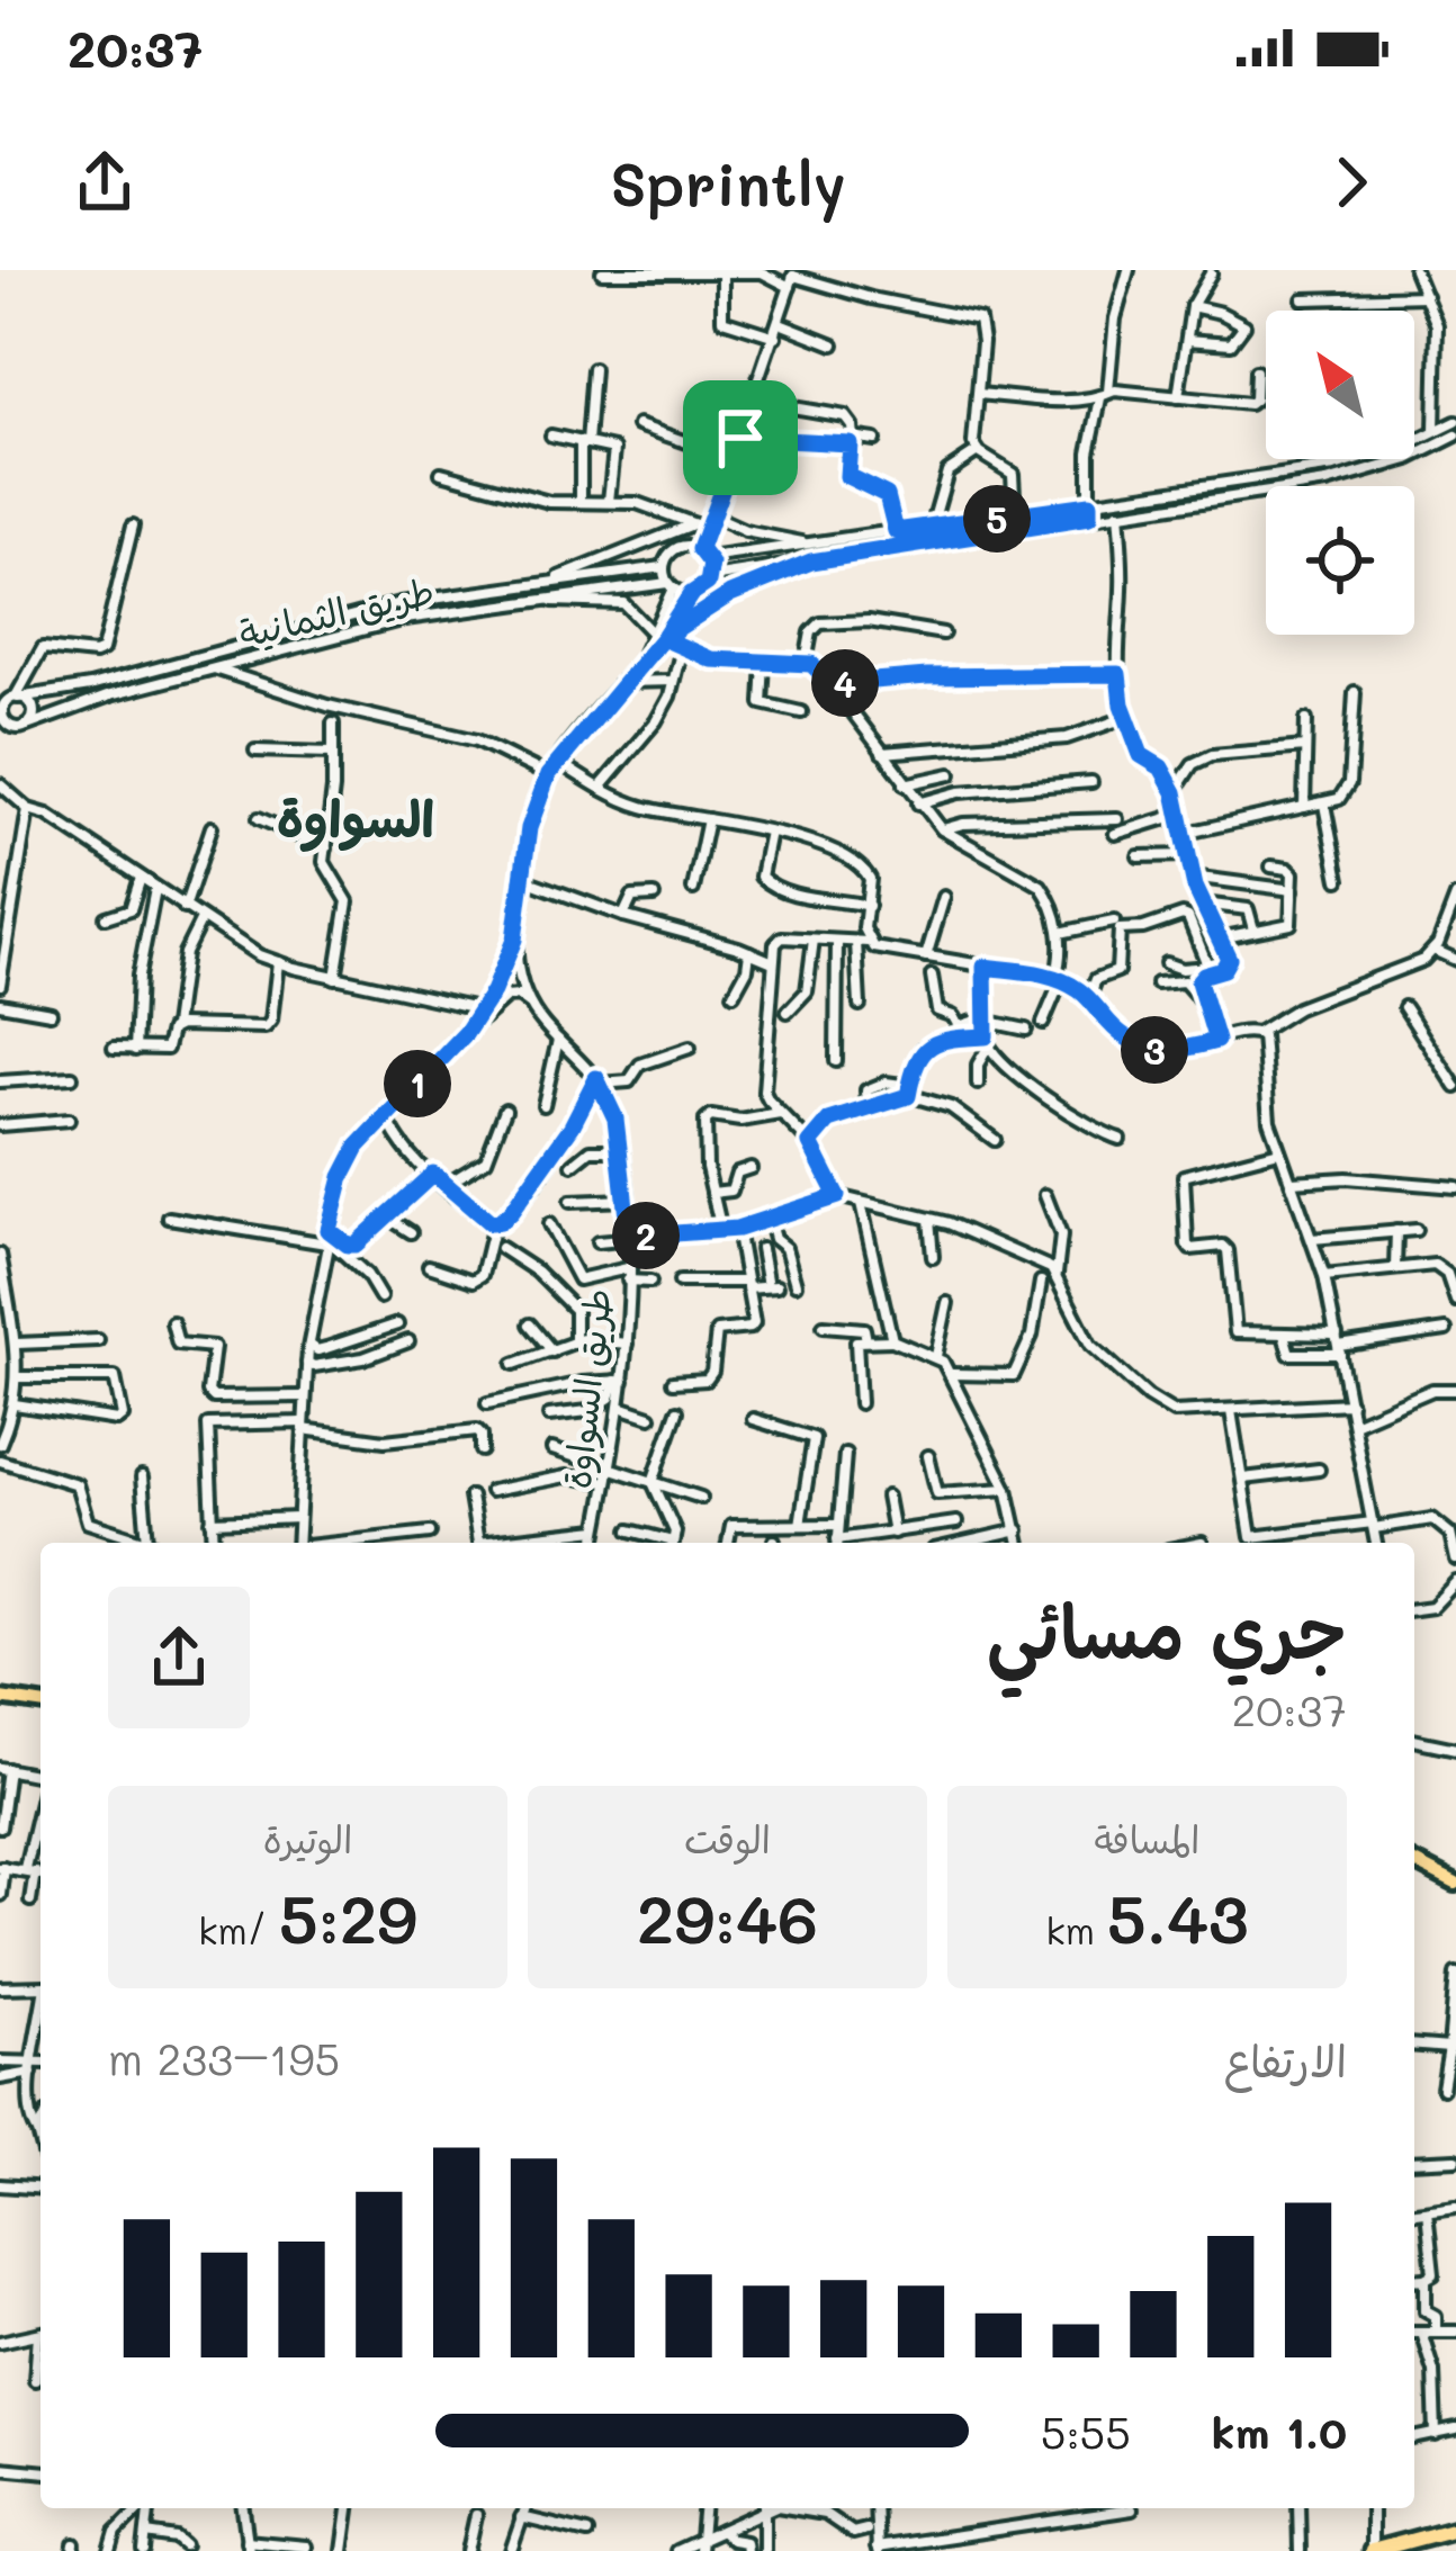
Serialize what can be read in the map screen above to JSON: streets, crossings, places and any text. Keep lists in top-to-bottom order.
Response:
{
  "streets": {
    "street": ["طريق الثمانية", "طريق السواوة"]
  },
  "crossings": [
    ["طريق الثمانية", "طريق السواوة"]
  ],
  "districts": ["السواوة"],
  "north": "top left",
  "page": {
    "status": "20:37",
    "header": "Sprintly",
    "pins": [
      "5",
      "4",
      "3",
      "1",
      "2"
    ],
    "heading": ["جري مسائي", "20:37"],
    "stats": [
      ["المسافة", "5.43 km"],
      ["الوقت", "29:46"],
      ["الوتيرة", "5:29 /km"]
    ],
    "chart": ["الارتفاع", "195–233 m"],
    "list": [
      {
        "name": "1.0 km",
        "note": "5:55"
      }
    ]
  }
}
